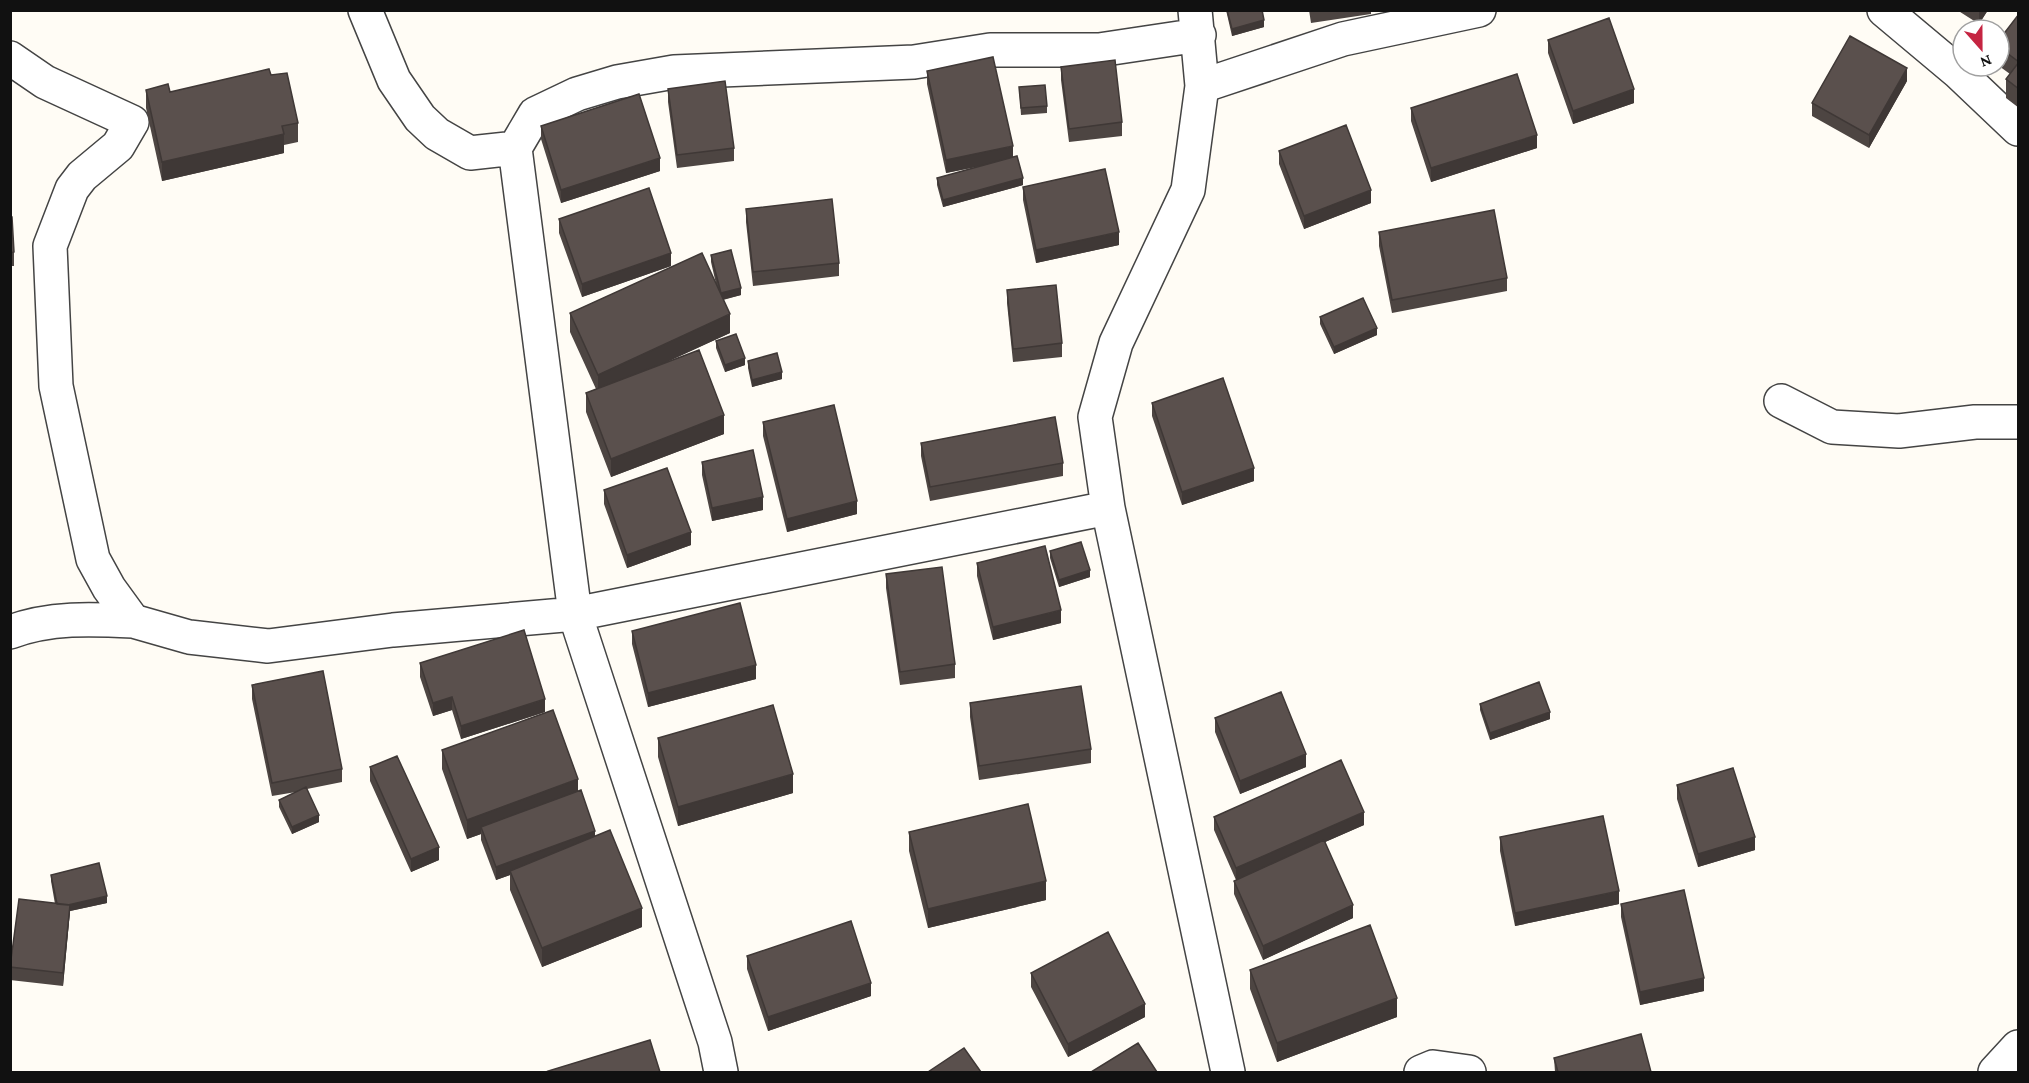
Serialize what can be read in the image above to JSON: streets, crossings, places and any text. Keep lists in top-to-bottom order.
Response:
{
  "north": "bottom"
}
